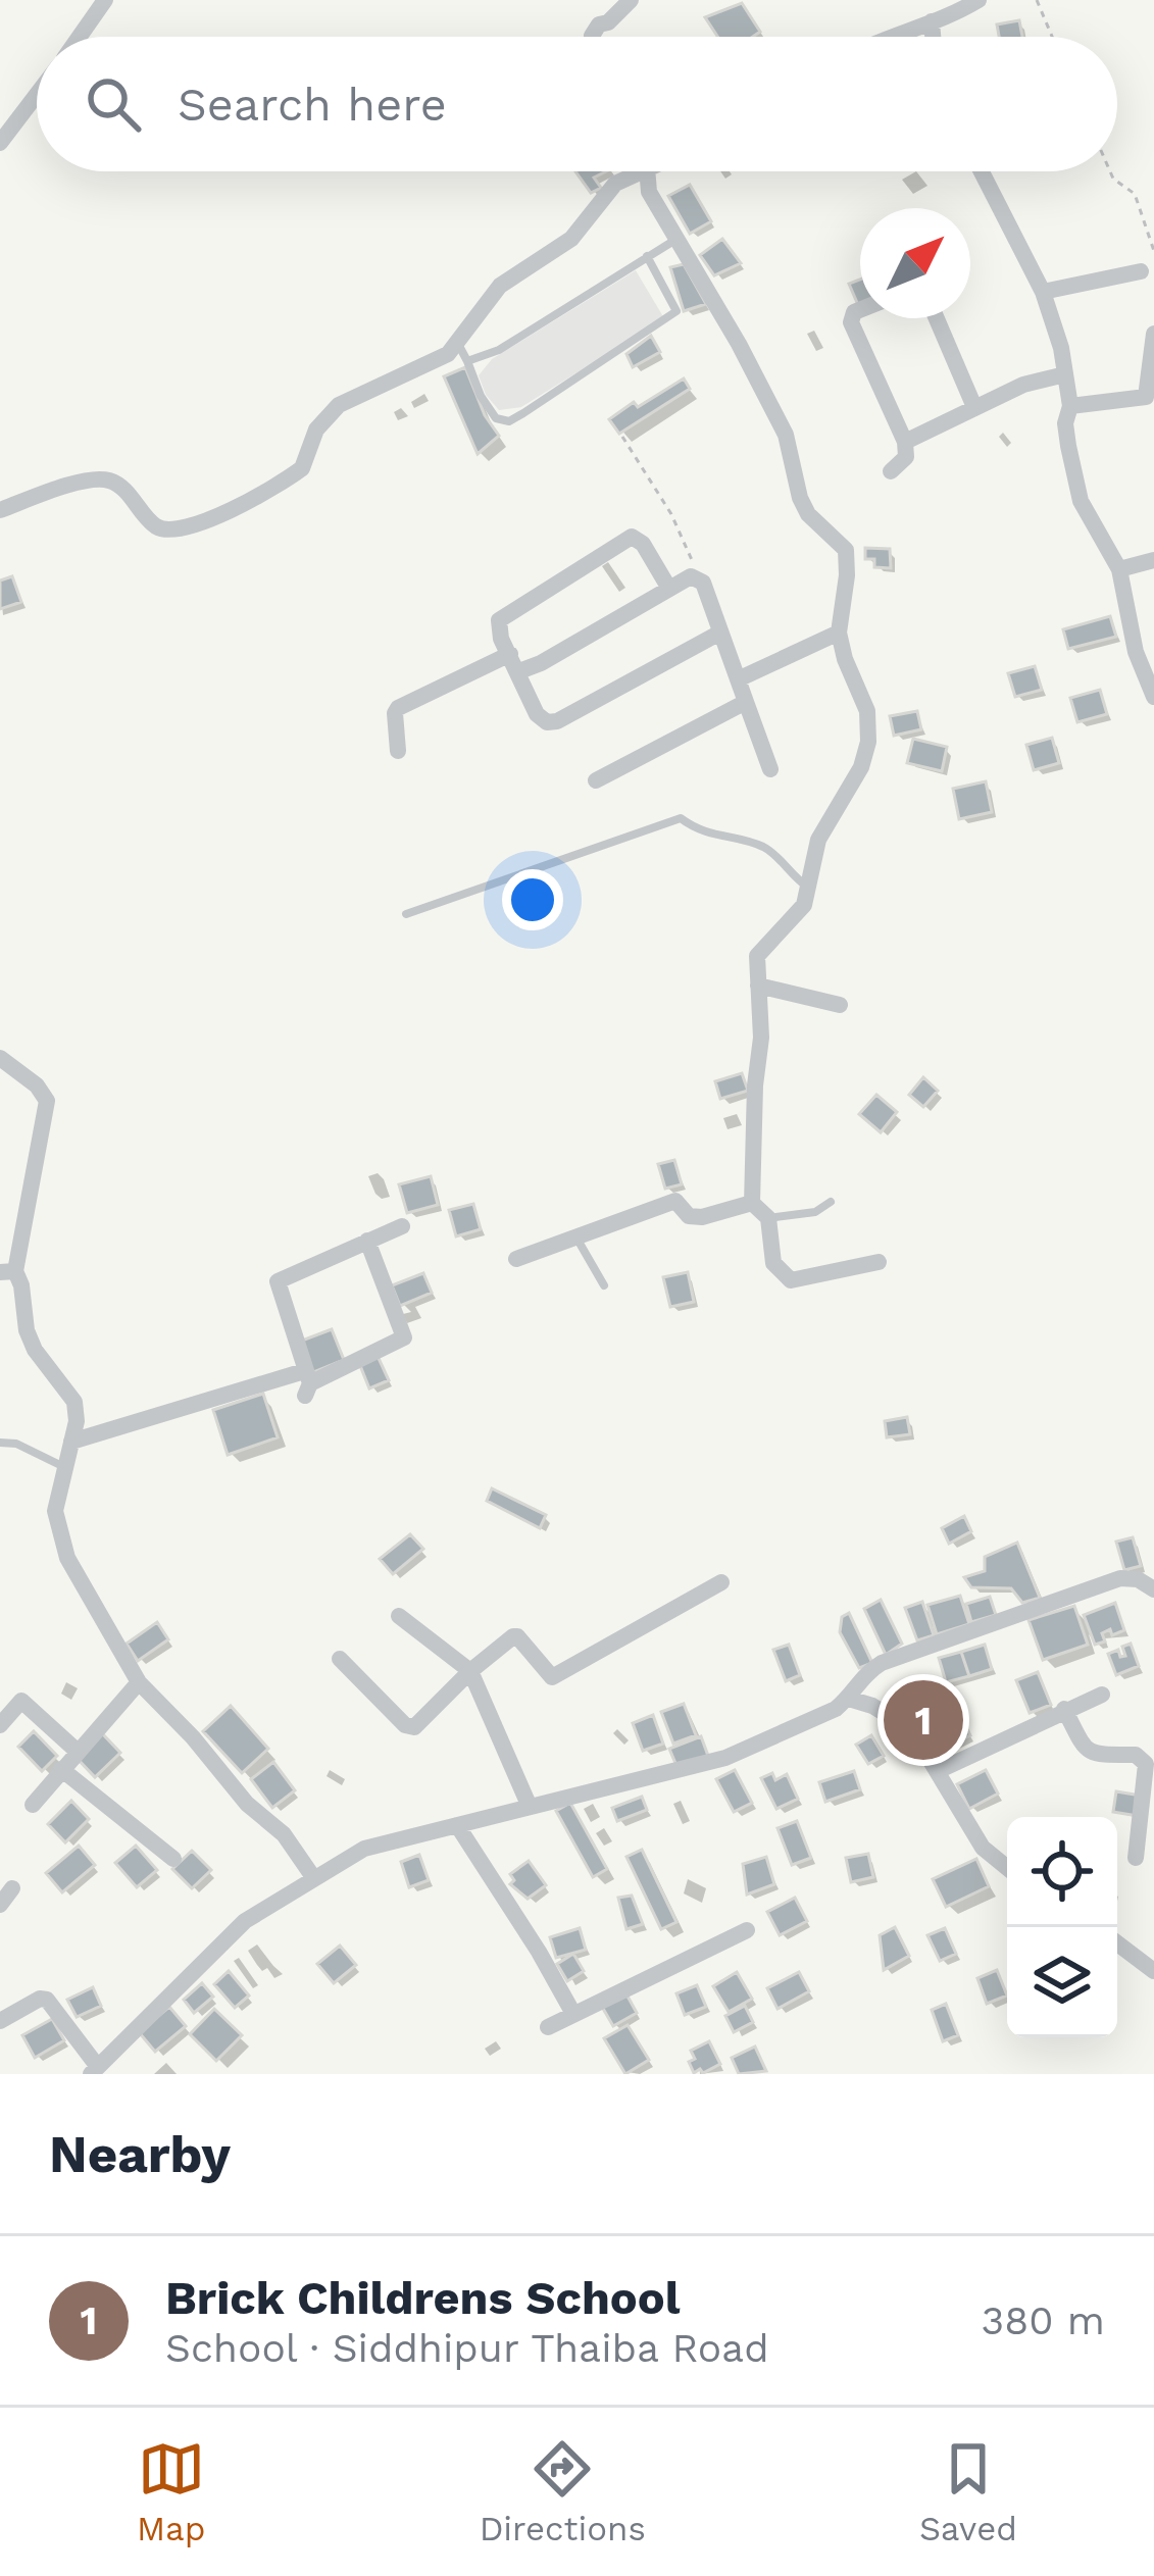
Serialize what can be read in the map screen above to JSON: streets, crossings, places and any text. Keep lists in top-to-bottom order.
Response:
{
  "north": "top right",
  "page": {
    "search": "Search here",
    "pins": "1",
    "heading": "Nearby",
    "list": [
      {
        "mark": "1",
        "name": "Brick Childrens School",
        "note": "School · Siddhipur Thaiba Road",
        "value": "380 m"
      }
    ],
    "nav": ["Map", "Directions", "Saved"]
  }
}
